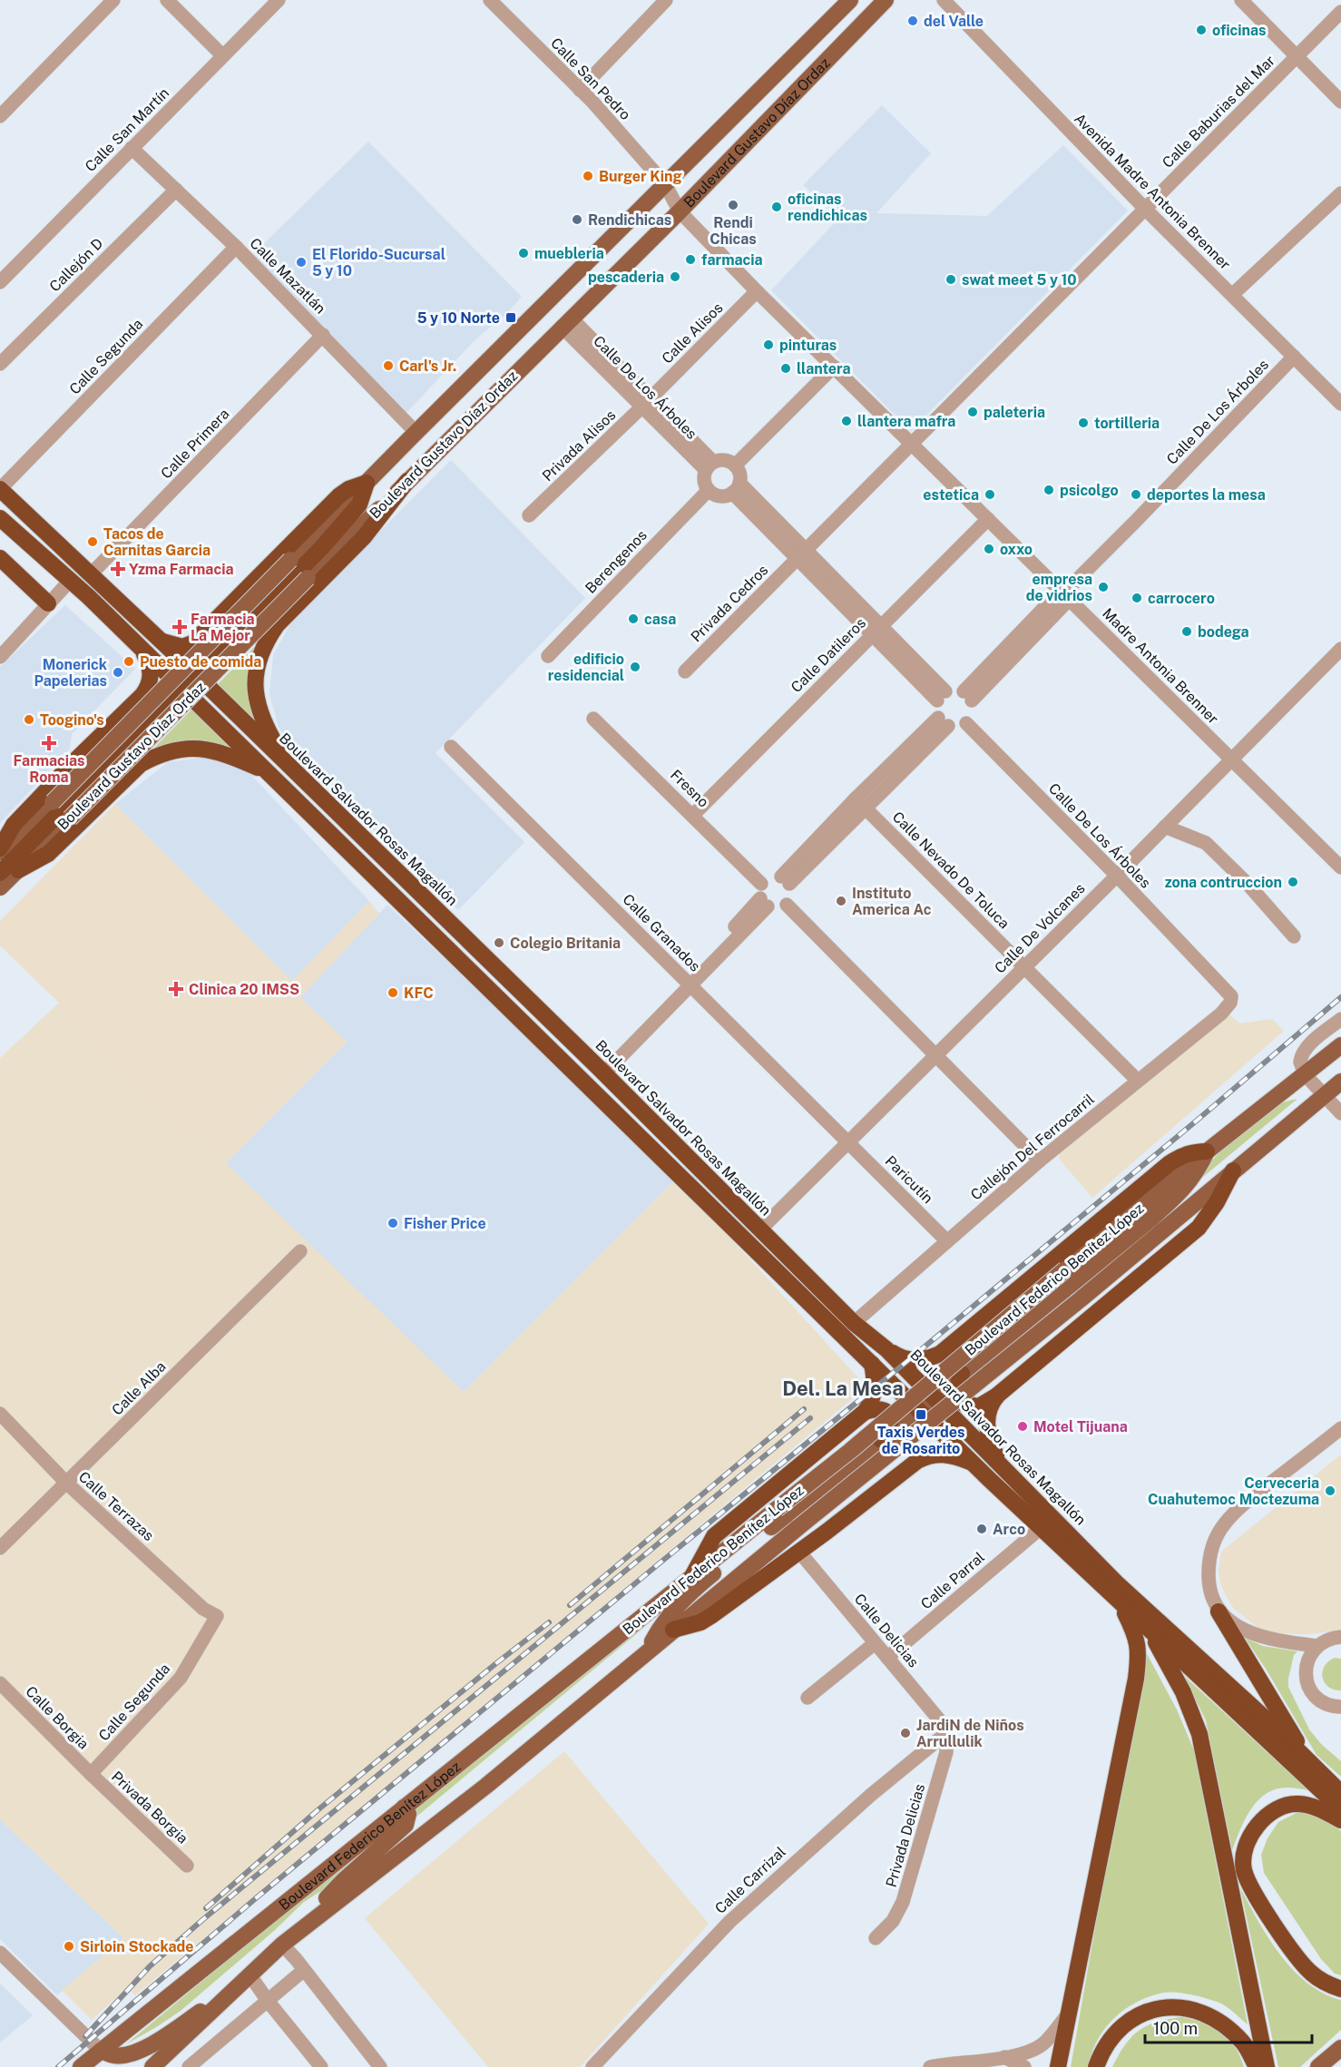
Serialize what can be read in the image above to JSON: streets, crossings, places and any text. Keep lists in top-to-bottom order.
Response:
{
  "streets": {
    "highway": ["Boulevard Salvador Rosas Magallón"],
    "main road": ["Boulevard Gustavo Díaz Ordaz", "Boulevard Federico Benítez López"],
    "street": [
      "Calle San Pedro",
      "Calle Baburias del Mar",
      "Calle San Martín",
      "Avenida Madre Antonia Brenner",
      "Callejón D",
      "Calle Mazatlán",
      "Calle Alisos",
      "Calle Segunda",
      "Calle De Los Árboles",
      "Calle Primera",
      "Privada Alisos",
      "Berengenos",
      "Privada Cedros",
      "Calle Datileros",
      "Madre Antonia Brenner",
      "Fresno",
      "Calle Nevado De Toluca",
      "Calle De Volcanes",
      "Calle Granados",
      "Callejón Del Ferrocarril",
      "Paricutín",
      "Calle Alba",
      "Calle Terrazas",
      "Calle Parral",
      "Calle Delicias",
      "Calle Borgia",
      "Privada Borgia",
      "Privada Delicias",
      "Calle Carrizal"
    ]
  },
  "crossings": [
    ["Calle San Pedro", "Boulevard Gustavo Díaz Ordaz"],
    ["Calle San Pedro", "Madre Antonia Brenner"],
    ["Calle Baburias del Mar", "Avenida Madre Antonia Brenner"],
    ["Calle Baburias del Mar", "Privada Cedros"],
    ["Calle Baburias del Mar", "Madre Antonia Brenner"],
    ["Calle San Martín", "Calle Mazatlán"],
    ["Boulevard Gustavo Díaz Ordaz", "Calle Mazatlán"],
    ["Boulevard Gustavo Díaz Ordaz", "Calle De Los Árboles"],
    ["Boulevard Gustavo Díaz Ordaz", "Madre Antonia Brenner"],
    ["Avenida Madre Antonia Brenner", "Calle De Los Árboles"],
    ["Callejón D", "Calle Mazatlán"],
    ["Calle Mazatlán", "Calle Segunda"],
    ["Calle Mazatlán", "Calle Primera"],
    ["Calle Alisos", "Calle De Los Árboles"],
    ["Calle Alisos", "Privada Alisos"],
    ["Calle Alisos", "Madre Antonia Brenner"],
    ["Calle Segunda", "Boulevard Salvador Rosas Magallón"],
    ["Calle Segunda", "Calle Terrazas"],
    ["Calle Segunda", "Calle Borgia"],
    ["Calle Segunda", "Privada Borgia"],
    ["Calle De Los Árboles", "Privada Alisos"],
    ["Calle De Los Árboles", "Berengenos"],
    ["Calle De Los Árboles", "Madre Antonia Brenner"],
    ["Calle De Los Árboles", "Calle De Volcanes"],
    ["Calle De Los Árboles", "Callejón Del Ferrocarril"],
    ["Calle Primera", "Boulevard Salvador Rosas Magallón"],
    ["Calle Datileros", "Madre Antonia Brenner"],
    ["Calle Datileros", "Fresno"],
    ["Madre Antonia Brenner", "Calle De Volcanes"],
    ["Boulevard Salvador Rosas Magallón", "Calle De Volcanes"],
    ["Boulevard Salvador Rosas Magallón", "Callejón Del Ferrocarril"],
    ["Calle Nevado De Toluca", "Calle De Volcanes"],
    ["Calle Nevado De Toluca", "Callejón Del Ferrocarril"],
    ["Calle De Volcanes", "Calle Granados"],
    ["Calle De Volcanes", "Paricutín"],
    ["Calle Granados", "Paricutín"],
    ["Callejón Del Ferrocarril", "Paricutín"],
    ["Calle Alba", "Calle Terrazas"],
    ["Calle Parral", "Calle Delicias"],
    ["Calle Delicias", "Privada Delicias"],
    ["Calle Delicias", "Calle Carrizal"],
    ["Calle Borgia", "Privada Borgia"],
    ["Privada Delicias", "Calle Carrizal"]
  ],
  "districts": ["Del. La Mesa"],
  "places": {
    "other": [
      "del Valle",
      "oficinas",
      "Burger King",
      "Rendi Chicas",
      "oficinas rendichicas",
      "Rendichicas",
      "muebleria",
      "farmacia",
      "El Florido-Sucursal 5 y 10",
      "pescaderia",
      "swat meet 5 y 10",
      "pinturas",
      "Carl's Jr.",
      "llantera",
      "paleteria",
      "llantera mafra",
      "tortilleria",
      "psicolgo",
      "estetica",
      "deportes la mesa",
      "Tacos de Carnitas Garcia",
      "oxxo",
      "empresa de vidrios",
      "carrocero",
      "casa",
      "bodega",
      "Puesto de comida",
      "edificio residencial",
      "Monerick Papelerias",
      "Toogino's",
      "zona contruccion",
      "Instituto America Ac",
      "Colegio Britania",
      "KFC",
      "Fisher Price",
      "Motel Tijuana",
      "Cerveceria Cuahutemoc Moctezuma",
      "Arco",
      "JardiN de Niños Arrullulik",
      "Sirloin Stockade"
    ],
    "transit": ["5 y 10 Norte", "Taxis Verdes de Rosarito"],
    "health": [
      "Yzma Farmacia",
      "Farmacia La Mejor",
      "Farmacias Roma",
      "Clinica 20 IMSS"
    ]
  },
  "scale_bar": "100 m"
}
